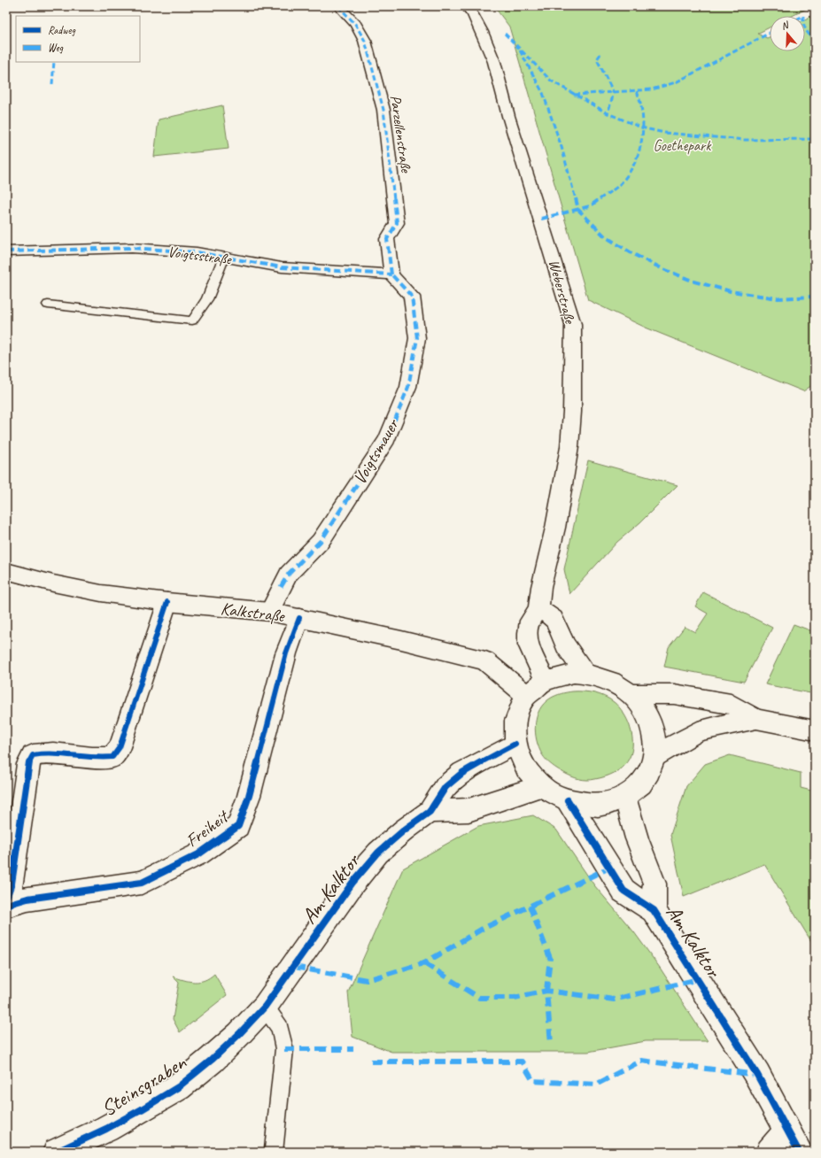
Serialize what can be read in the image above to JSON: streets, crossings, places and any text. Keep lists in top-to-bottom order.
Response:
{
  "streets": {
    "street": [
      "Parzellenstraße",
      "Voigtsstraße",
      "Weberstraße",
      "Voigtsmauer",
      "Kalkstraße",
      "Freiheit",
      "Am Kalktor",
      "Steinsgraben"
    ]
  },
  "crossings": [
    ["Parzellenstraße", "Voigtsstraße"],
    ["Parzellenstraße", "Voigtsmauer"],
    ["Voigtsstraße", "Voigtsmauer"],
    ["Voigtsmauer", "Kalkstraße"],
    ["Kalkstraße", "Freiheit"],
    ["Am Kalktor", "Steinsgraben"]
  ],
  "parks": ["Goethepark"],
  "legend": ["Radweg", "Weg"],
  "north": "top"
}
